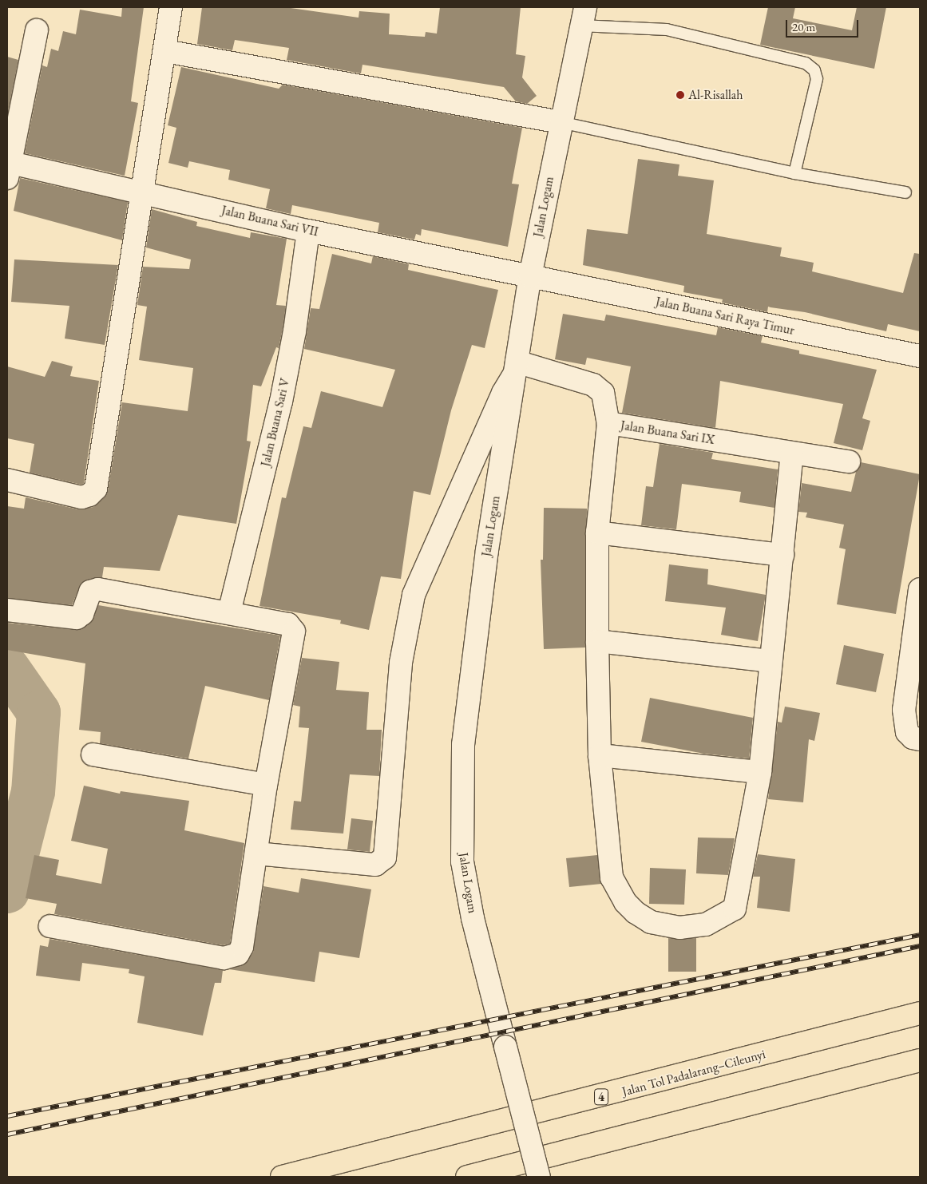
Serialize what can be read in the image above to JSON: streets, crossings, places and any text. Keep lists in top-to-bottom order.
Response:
{
  "streets": {
    "highway": ["Jalan Tol Padalarang–Cileunyi", "4"],
    "street": [
      "Jalan Logam",
      "Jalan Buana Sari VII",
      "Jalan Buana Sari Raya Timur",
      "Jalan Buana Sari V",
      "Jalan Buana Sari IX"
    ]
  },
  "crossings": [
    ["Jalan Logam", "Jalan Buana Sari VII"],
    ["Jalan Logam", "Jalan Buana Sari Raya Timur"],
    ["Jalan Logam", "Jalan Buana Sari IX"],
    ["Jalan Buana Sari VII", "Jalan Buana Sari Raya Timur"],
    ["Jalan Buana Sari VII", "Jalan Buana Sari V"]
  ],
  "places": ["Al-Risallah"],
  "scale_bar": "20 m"
}
